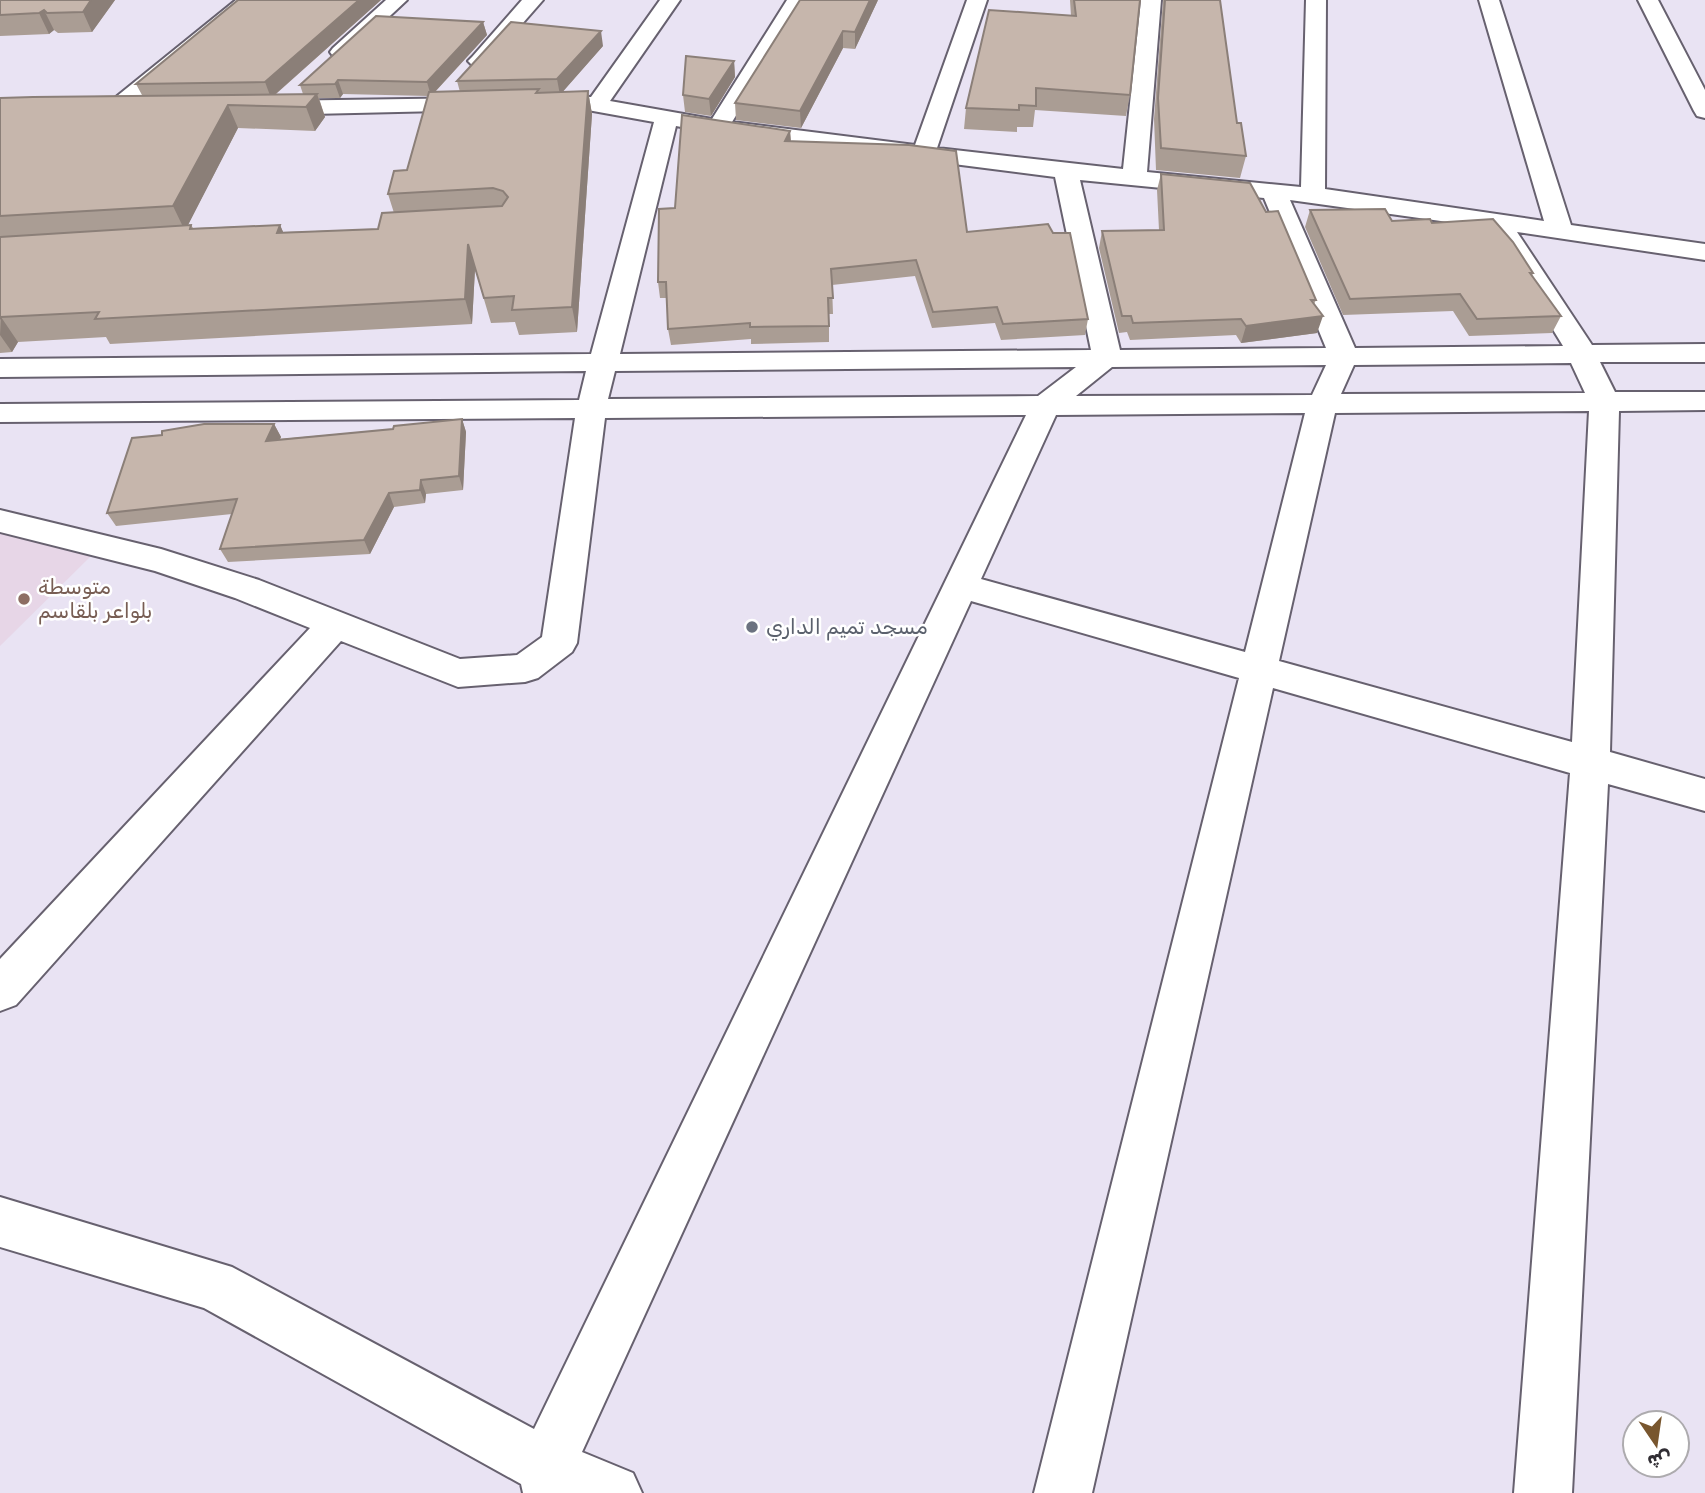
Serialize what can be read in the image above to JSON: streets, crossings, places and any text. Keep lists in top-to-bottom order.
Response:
{
  "places": ["متوسطة بلواعر بلقاسم", "مسجد تميم الداري"],
  "north": "bottom"
}
